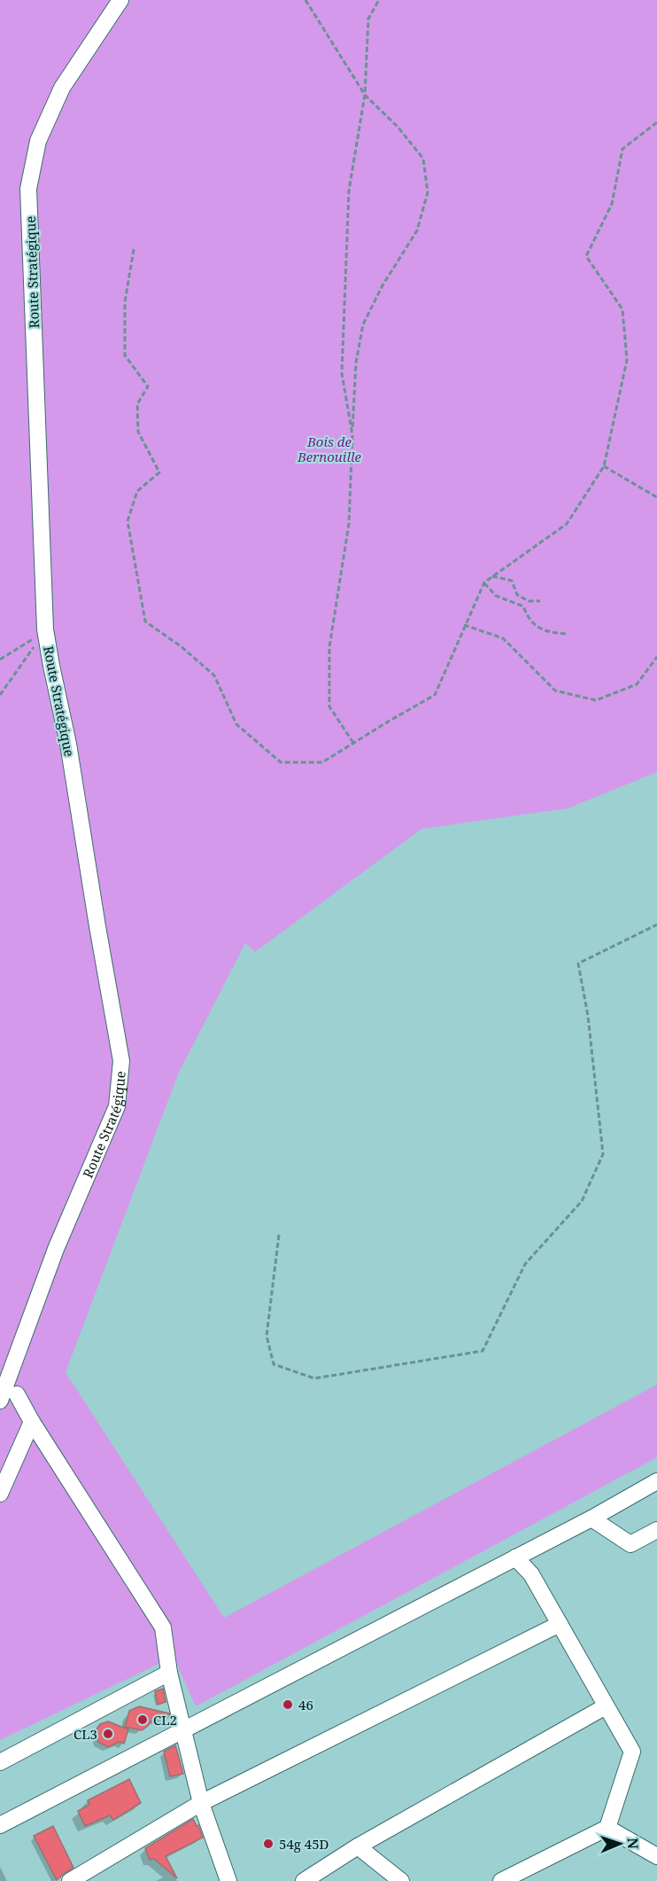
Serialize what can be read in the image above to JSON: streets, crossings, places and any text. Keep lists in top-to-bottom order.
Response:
{
  "streets": {
    "street": ["Route Stratégique"]
  },
  "parks": ["Bois de Bernouille"],
  "places": [
    "46",
    "CL2",
    "CL3",
    "54g 45D"
  ],
  "north": "right"
}
